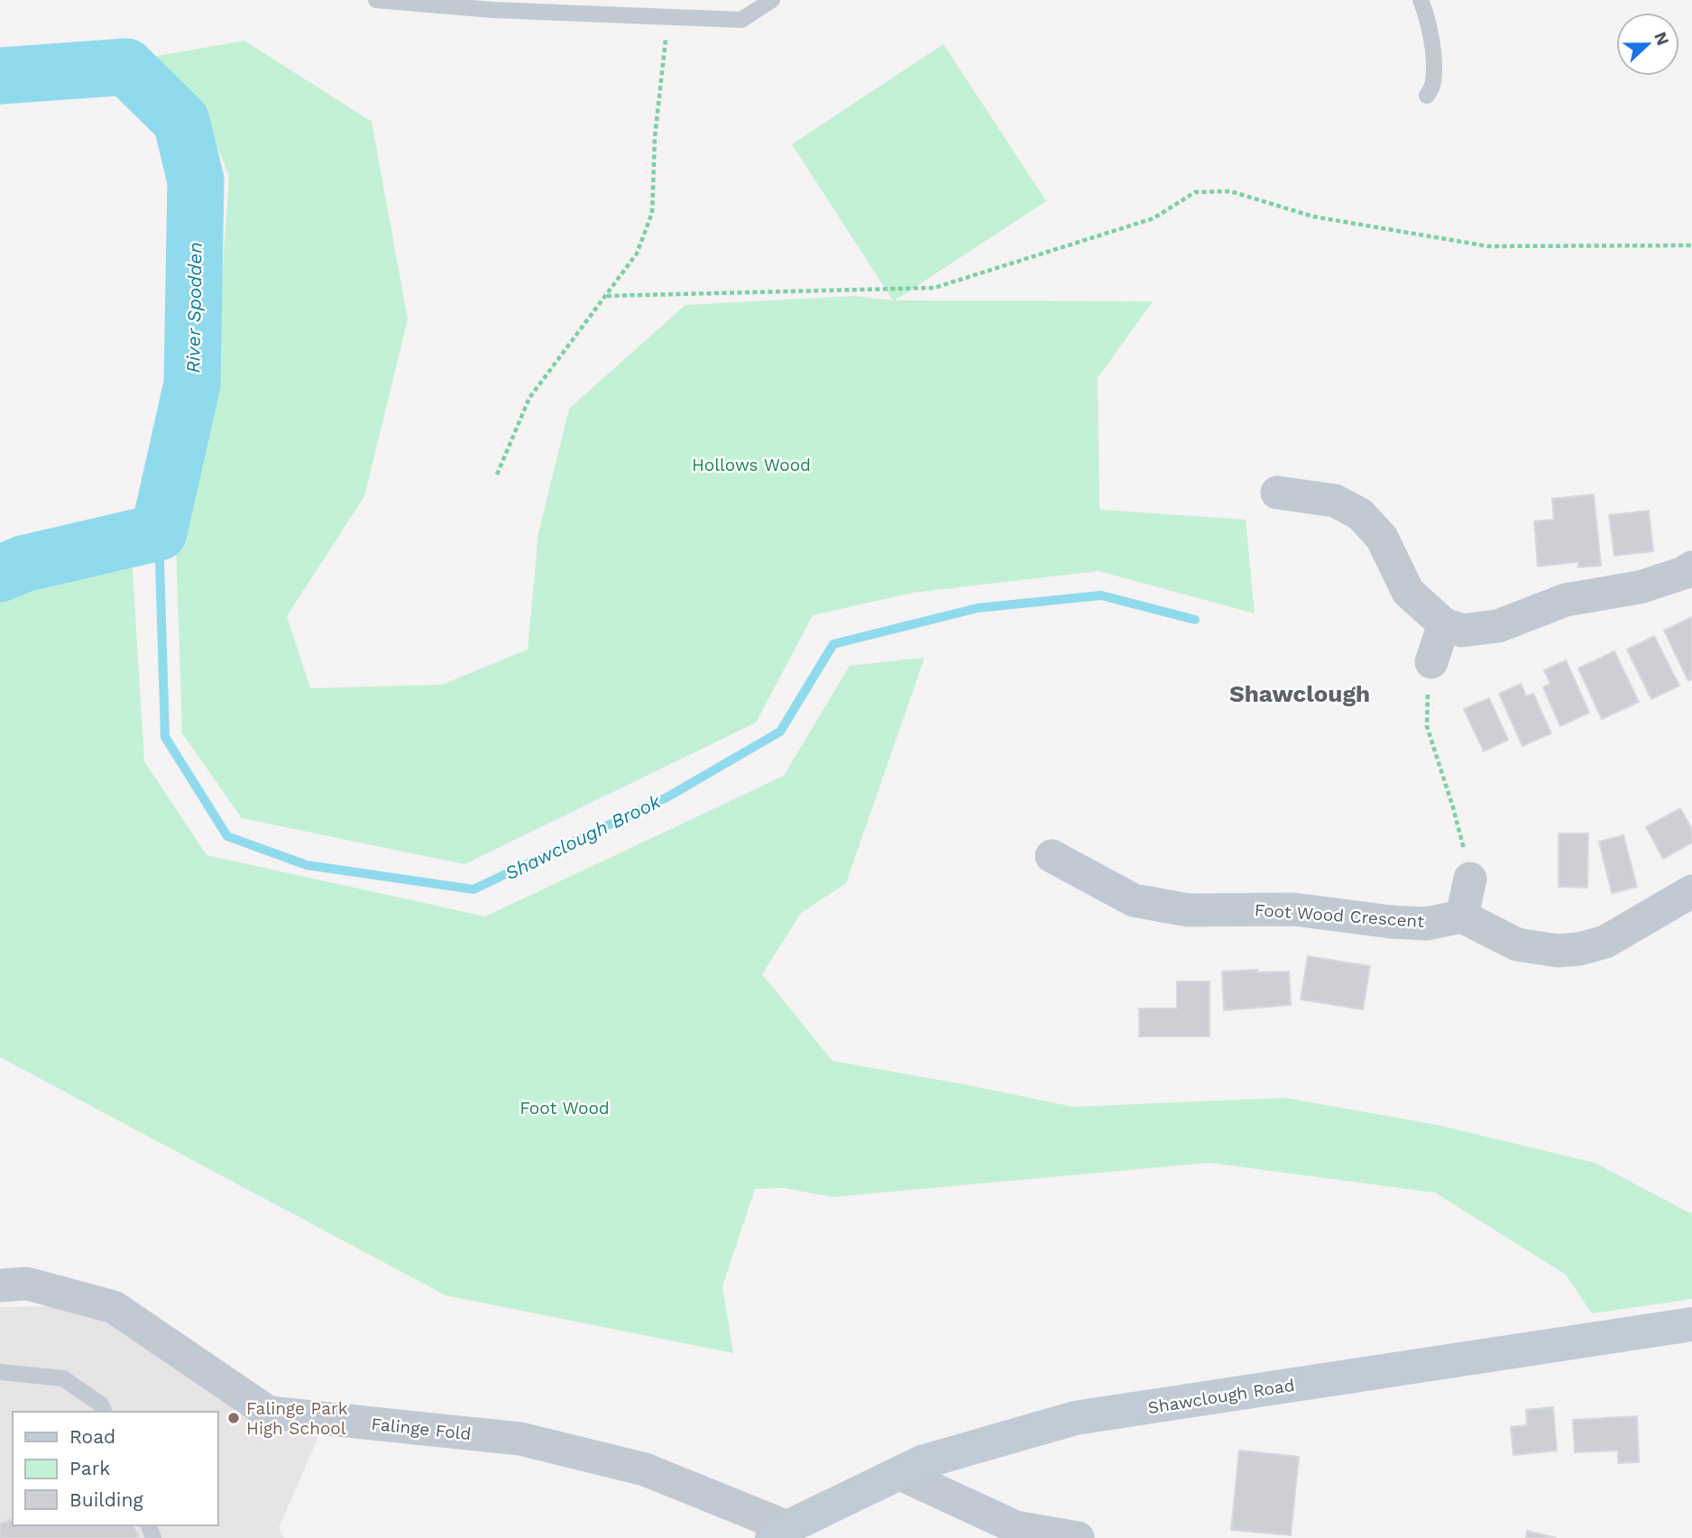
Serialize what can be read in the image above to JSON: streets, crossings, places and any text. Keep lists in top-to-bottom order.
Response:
{
  "streets": {
    "main road": ["Shawclough Road"],
    "street": ["Foot Wood Crescent", "Falinge Fold"]
  },
  "crossings": [
    ["Shawclough Road", "Falinge Fold"]
  ],
  "districts": ["Shawclough"],
  "water": ["River Spodden", "Shawclough Brook"],
  "parks": ["Hollows Wood", "Foot Wood"],
  "places": ["Falinge Park High School"],
  "legend": ["Road", "Park", "Building"],
  "north": "right"
}
